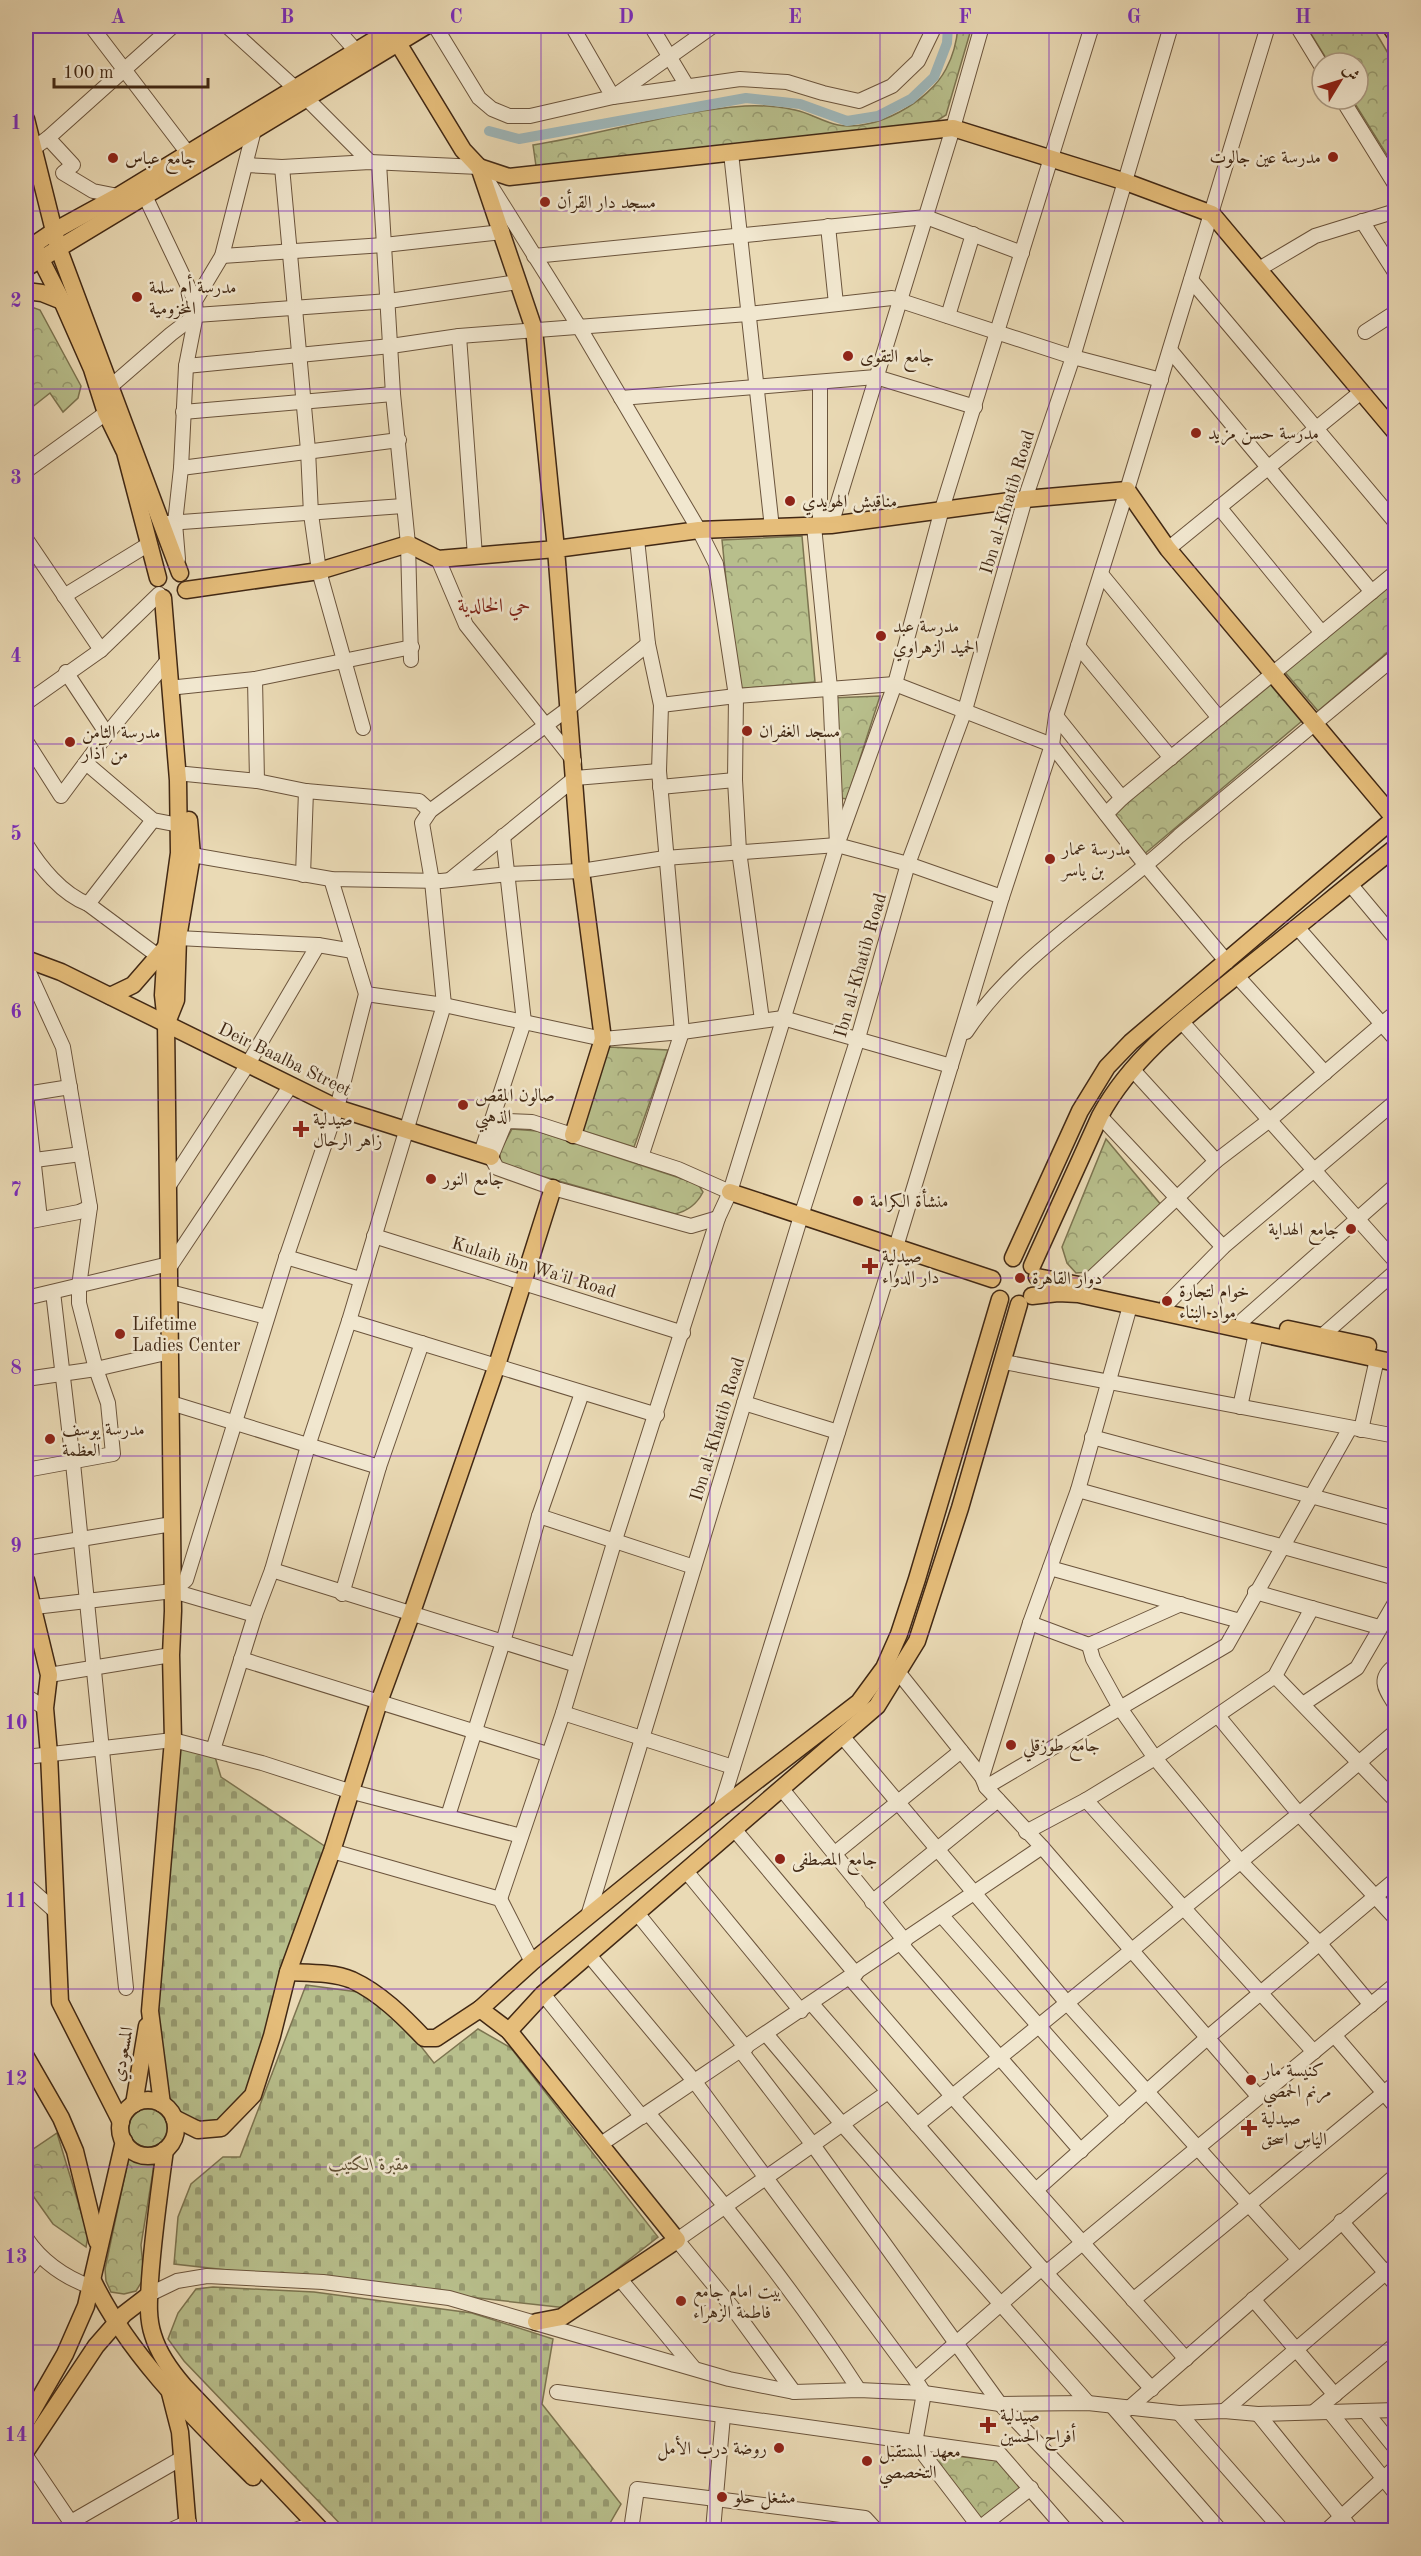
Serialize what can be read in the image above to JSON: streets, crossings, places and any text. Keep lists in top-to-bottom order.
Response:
{
  "streets": {
    "main road": ["Deir Baalba Street", "المسعودي"],
    "street": ["Ibn al-Khatib Road", "Kulaib ibn Wa'il Road"]
  },
  "districts": ["حي الخالدية"],
  "parks": ["مقبرة الكتيب"],
  "places": {
    "other": [
      "مدرسة عين جالوت",
      "جامع عباس",
      "مسجد دار القرأن",
      "مدرسة أم سلمة المخزومية",
      "جامع التقوى",
      "مدرسة حسن مزيد",
      "مناقيش الهويدي",
      "مدرسة عبد الحميد الزهراوي",
      "مسجد الغفران",
      "مدرسة الثامن من آذار",
      "مدرسة عمار بن ياسر",
      "صالون المقص الذهبي",
      "جامع النور",
      "منشأة الكرامة",
      "جامع الهداية",
      "دوار القاهرة",
      "خوام لتجارة مواد البناء",
      "Lifetime Ladies Center",
      "مدرسة يوسف العظمة",
      "جامع طوزقلي",
      "جامع المصطفى",
      "كنيسة مار مرنم الحمصي",
      "بيت امام جامع فاطمة الزهراء",
      "روضة درب الأمل",
      "معهد المستقبل التخصصي",
      "مشغل حلو"
    ],
    "health": [
      "صيدلية زاهر الرحال",
      "صيدلية دار الدواء",
      "صيدلية الياس اسحق",
      "صيدلية أفراح الحسين"
    ]
  },
  "scale_bar": "100 m",
  "north": "top right",
  "grid": {
    "columns": [
      "A",
      "B",
      "C",
      "D",
      "E",
      "F",
      "G",
      "H"
    ],
    "rows": [
      "1",
      "2",
      "3",
      "4",
      "5",
      "6",
      "7",
      "8",
      "9",
      "10",
      "11",
      "12",
      "13",
      "14"
    ]
  }
}
